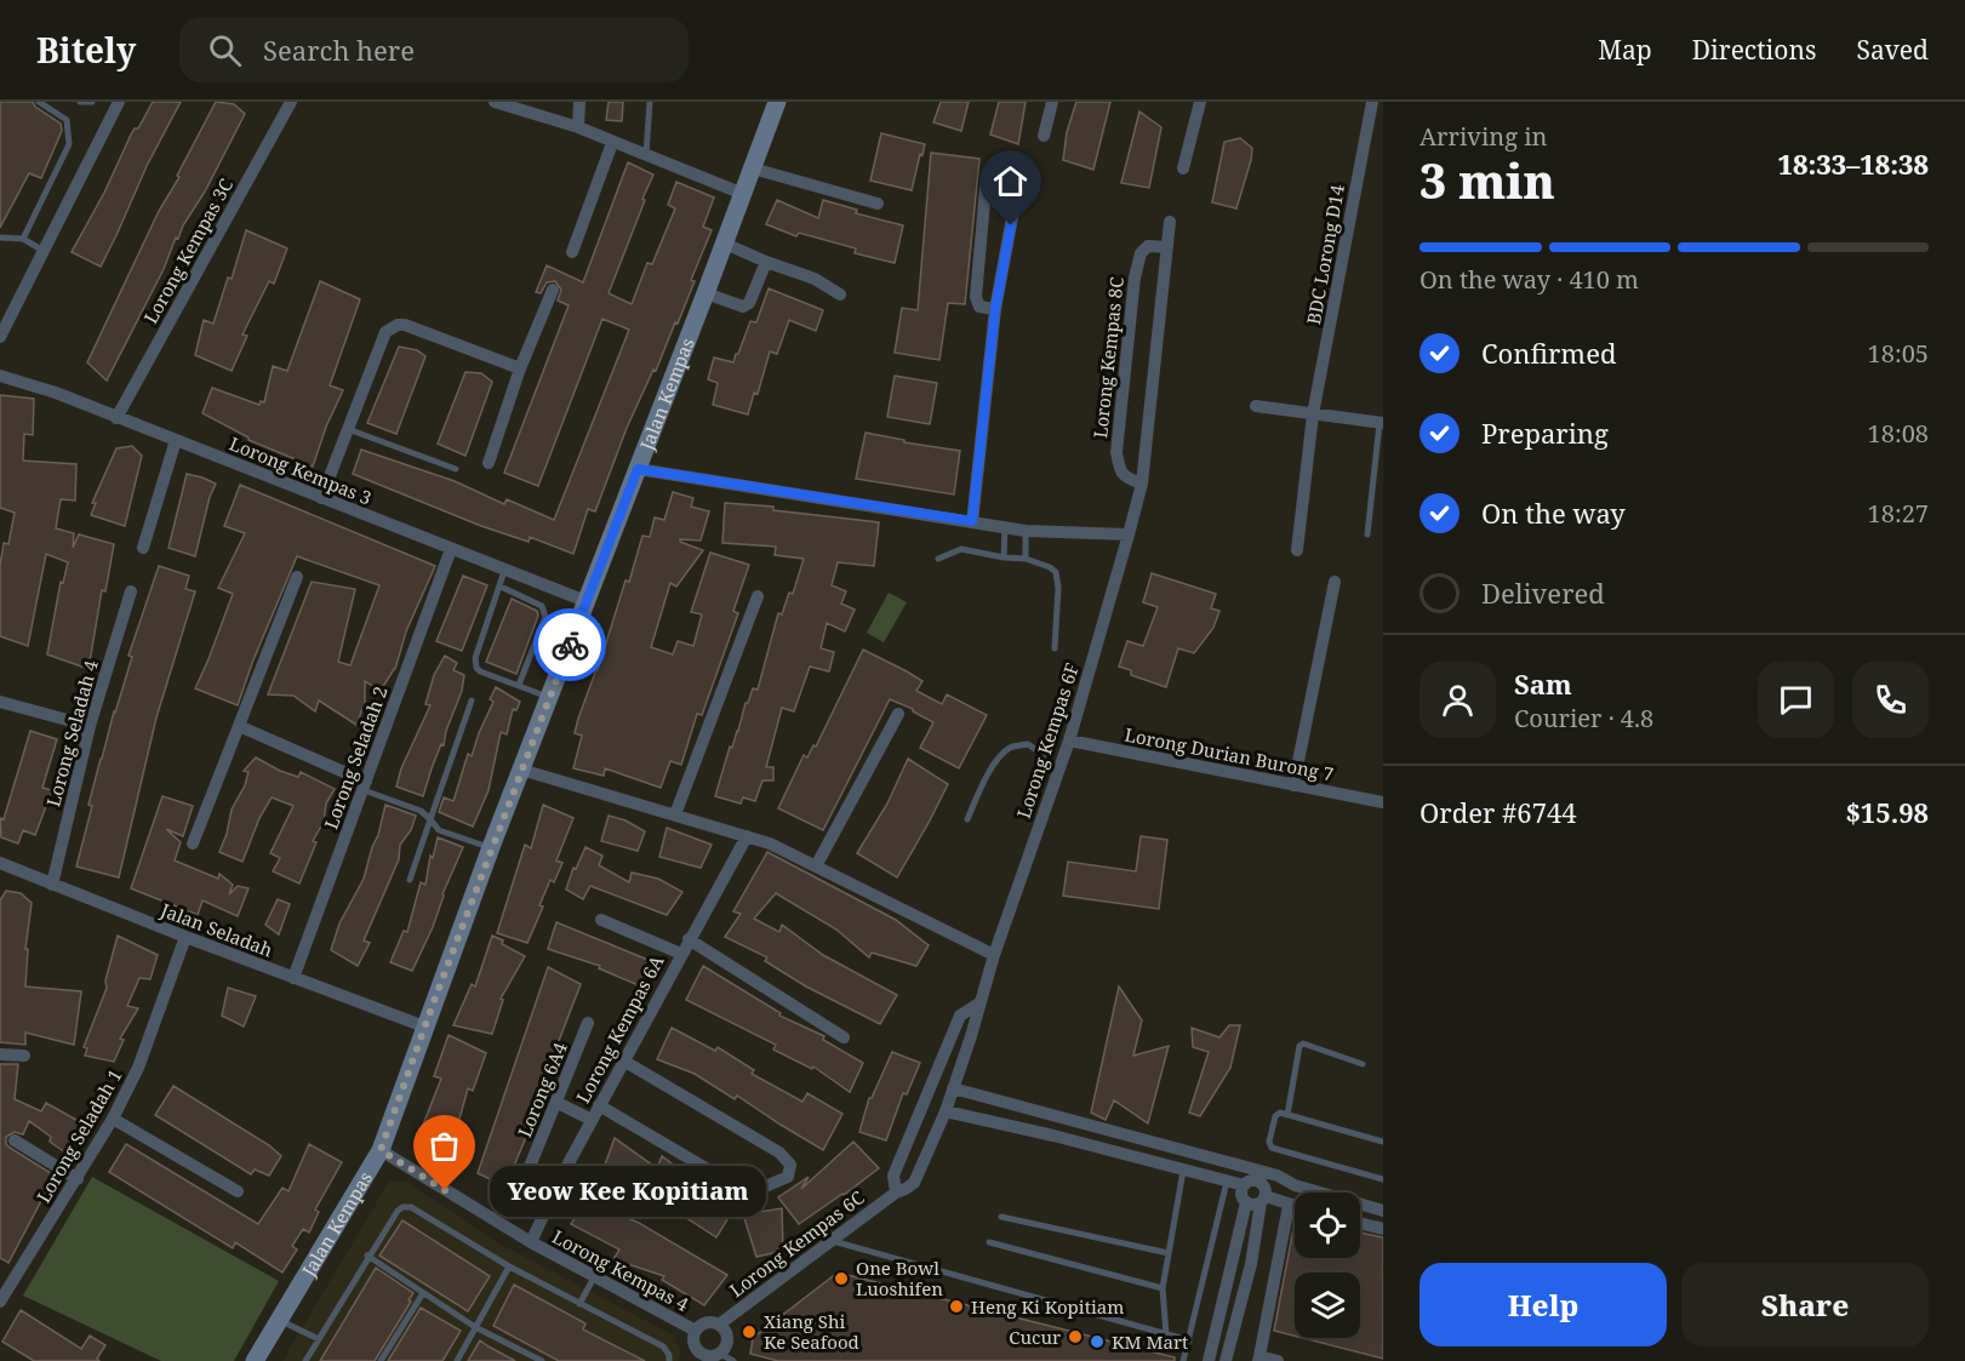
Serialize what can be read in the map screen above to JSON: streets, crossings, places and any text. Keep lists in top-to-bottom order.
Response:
{
  "streets": {
    "street": [
      "Lorong Kempas 3C",
      "BDC Lorong D14",
      "Lorong Kempas 8C",
      "Jalan Kempas",
      "Lorong Kempas 3",
      "Lorong Seladah 4",
      "Lorong Kempas 6F",
      "Lorong Durian Burong 7",
      "Lorong Seladah 2",
      "Jalan Seladah",
      "Lorong Kempas 6A",
      "Lorong 6A4",
      "Lorong Seladah 1",
      "Lorong Kempas 6C",
      "Lorong Kempas 4"
    ]
  },
  "crossings": [
    ["Lorong Kempas 3C", "Lorong Kempas 3"],
    ["Jalan Kempas", "Lorong Kempas 3"],
    ["Jalan Kempas", "Jalan Seladah"],
    ["Jalan Kempas", "Lorong Kempas 4"],
    ["Lorong Kempas 3", "Lorong Seladah 2"],
    ["Lorong Seladah 4", "Jalan Seladah"],
    ["Lorong Kempas 6F", "Lorong Durian Burong 7"],
    ["Lorong Kempas 6F", "Lorong Kempas 6C"],
    ["Lorong Seladah 2", "Jalan Seladah"],
    ["Jalan Seladah", "Lorong Seladah 1"],
    ["Lorong Kempas 6A", "Lorong Kempas 4"],
    ["Lorong Kempas 6C", "Lorong Kempas 4"]
  ],
  "places": [
    "Yeow Kee Kopitiam",
    "One Bowl Luoshifen",
    "Heng Ki Kopitiam",
    "Xiang Shi Ke Seafood",
    "Cucur",
    "KM Mart"
  ],
  "page": {
    "header": "Bitely",
    "search": "Search here",
    "nav": ["Map", "Directions", "Saved"],
    "heading": ["3 min", "Arriving in", "18:33–18:38"],
    "panel": [
      "Sam",
      "Courier · 4.8",
      "Order #6744",
      "$15.98"
    ],
    "bar": "On the way · 410 m",
    "list": [
      ["Confirmed", "18:05"],
      ["Preparing", "18:08"],
      ["On the way", "18:27"],
      "Delivered"
    ],
    "bubble": "Yeow Kee Kopitiam",
    "buttons": ["Help", "Share"]
  }
}
